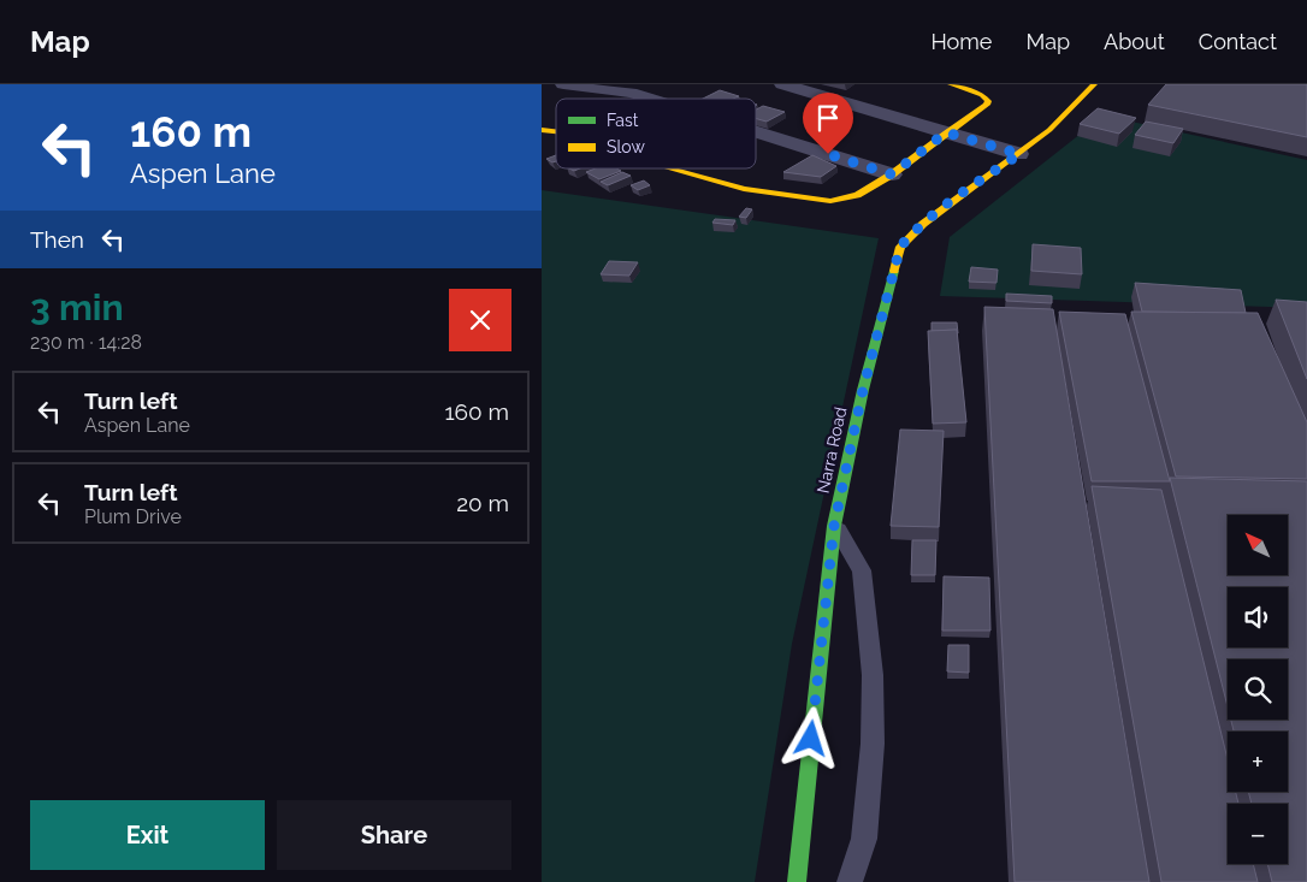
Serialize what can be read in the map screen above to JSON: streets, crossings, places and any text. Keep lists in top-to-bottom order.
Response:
{
  "streets": {
    "street": ["Narra Road"]
  },
  "legend": ["Fast", "Slow"],
  "north": "top left",
  "page": {
    "header": "Map",
    "nav": [
      "Home",
      "Map",
      "About",
      "Contact"
    ],
    "turn": ["160 m", "Aspen Lane"],
    "then": "Then",
    "heading": ["3 min", "230 m · 14:28"],
    "list": [
      {
        "name": "Turn left",
        "note": "Aspen Lane",
        "value": "160 m"
      },
      {
        "name": "Turn left",
        "note": "Plum Drive",
        "value": "20 m"
      }
    ],
    "map_buttons": ["+", "−"],
    "buttons": ["Exit", "Share"]
  }
}
